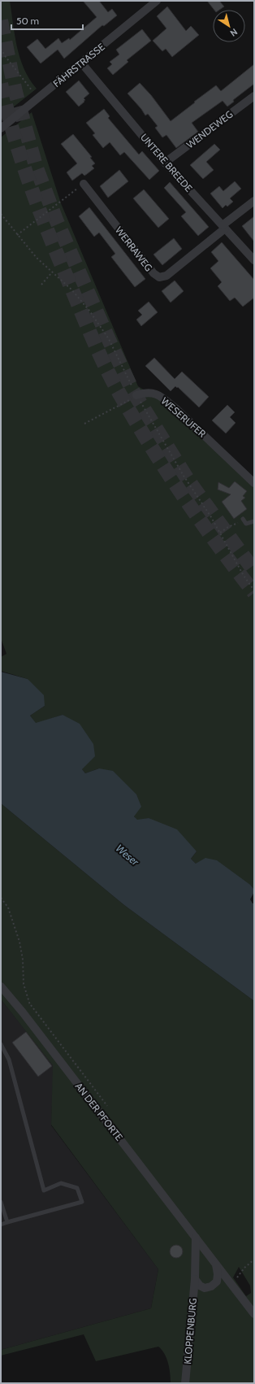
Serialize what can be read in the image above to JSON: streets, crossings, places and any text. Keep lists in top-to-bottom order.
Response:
{
  "streets": {
    "street": [
      "FÄHRSTRASSE",
      "WENDEWEG",
      "UNTERE BREEDE",
      "WERRAWEG",
      "WESERUFER",
      "AN DER PFORTE",
      "KLOPPENBURG"
    ]
  },
  "crossings": [
    ["FÄHRSTRASSE", "UNTERE BREEDE"],
    ["WENDEWEG", "UNTERE BREEDE"],
    ["UNTERE BREEDE", "WERRAWEG"]
  ],
  "water": ["Weser"],
  "scale_bar": "50 m",
  "north": "bottom right"
}
